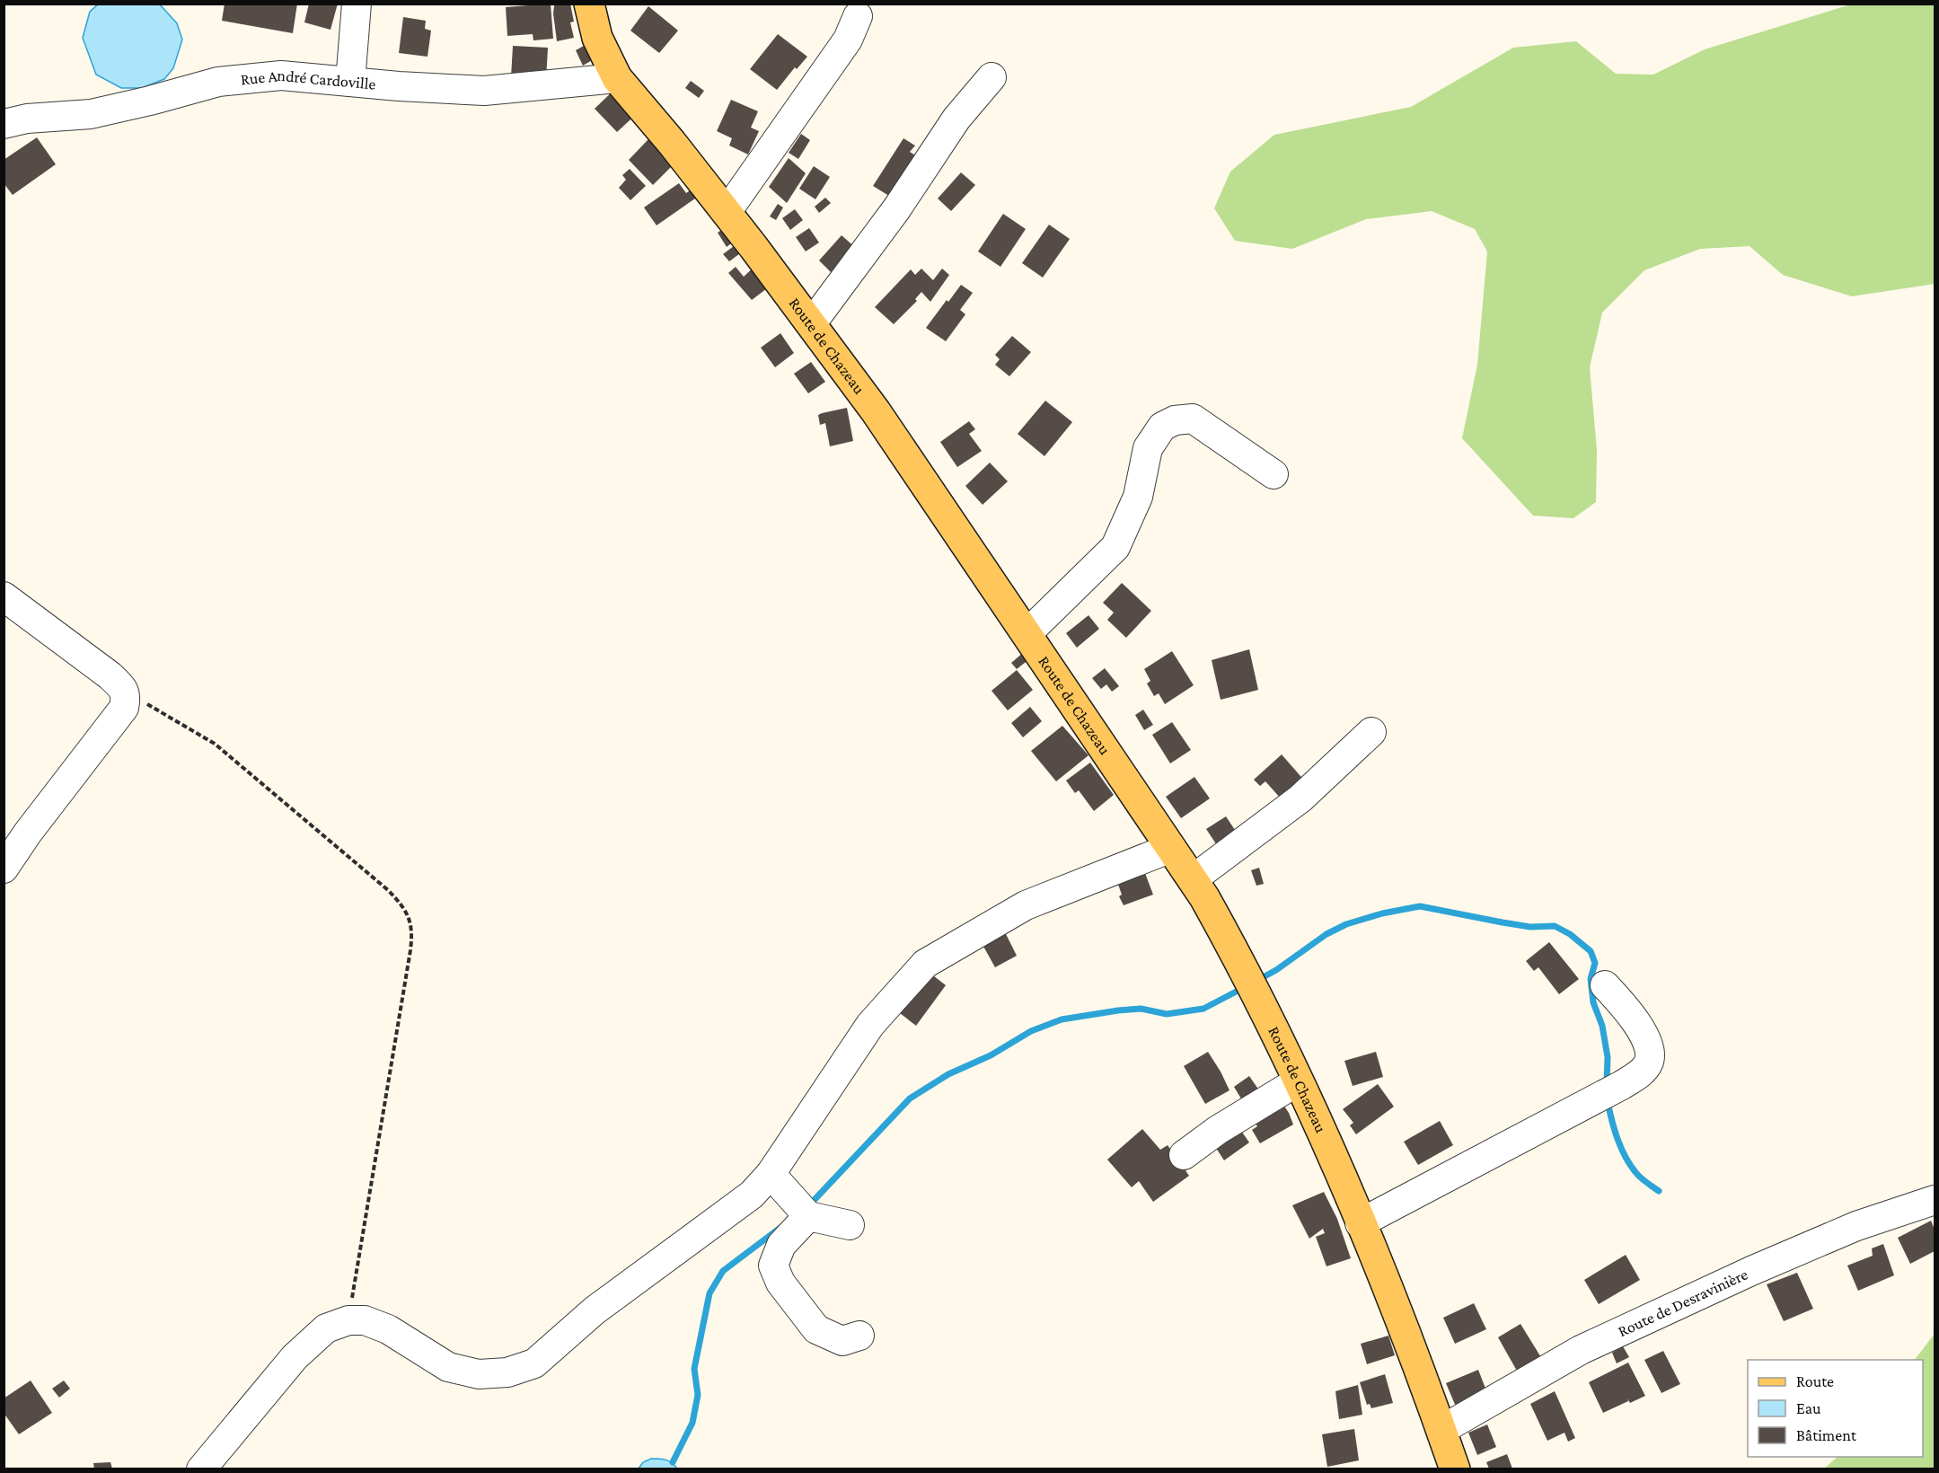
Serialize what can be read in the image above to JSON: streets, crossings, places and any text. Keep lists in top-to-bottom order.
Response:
{
  "streets": {
    "main road": ["Route de Chazeau"],
    "street": ["Rue André Cardoville", "Route de Desravinière"]
  },
  "crossings": [
    ["Rue André Cardoville", "Route de Chazeau"],
    ["Route de Chazeau", "Route de Desravinière"]
  ],
  "legend": ["Route", "Eau", "Bâtiment"]
}
